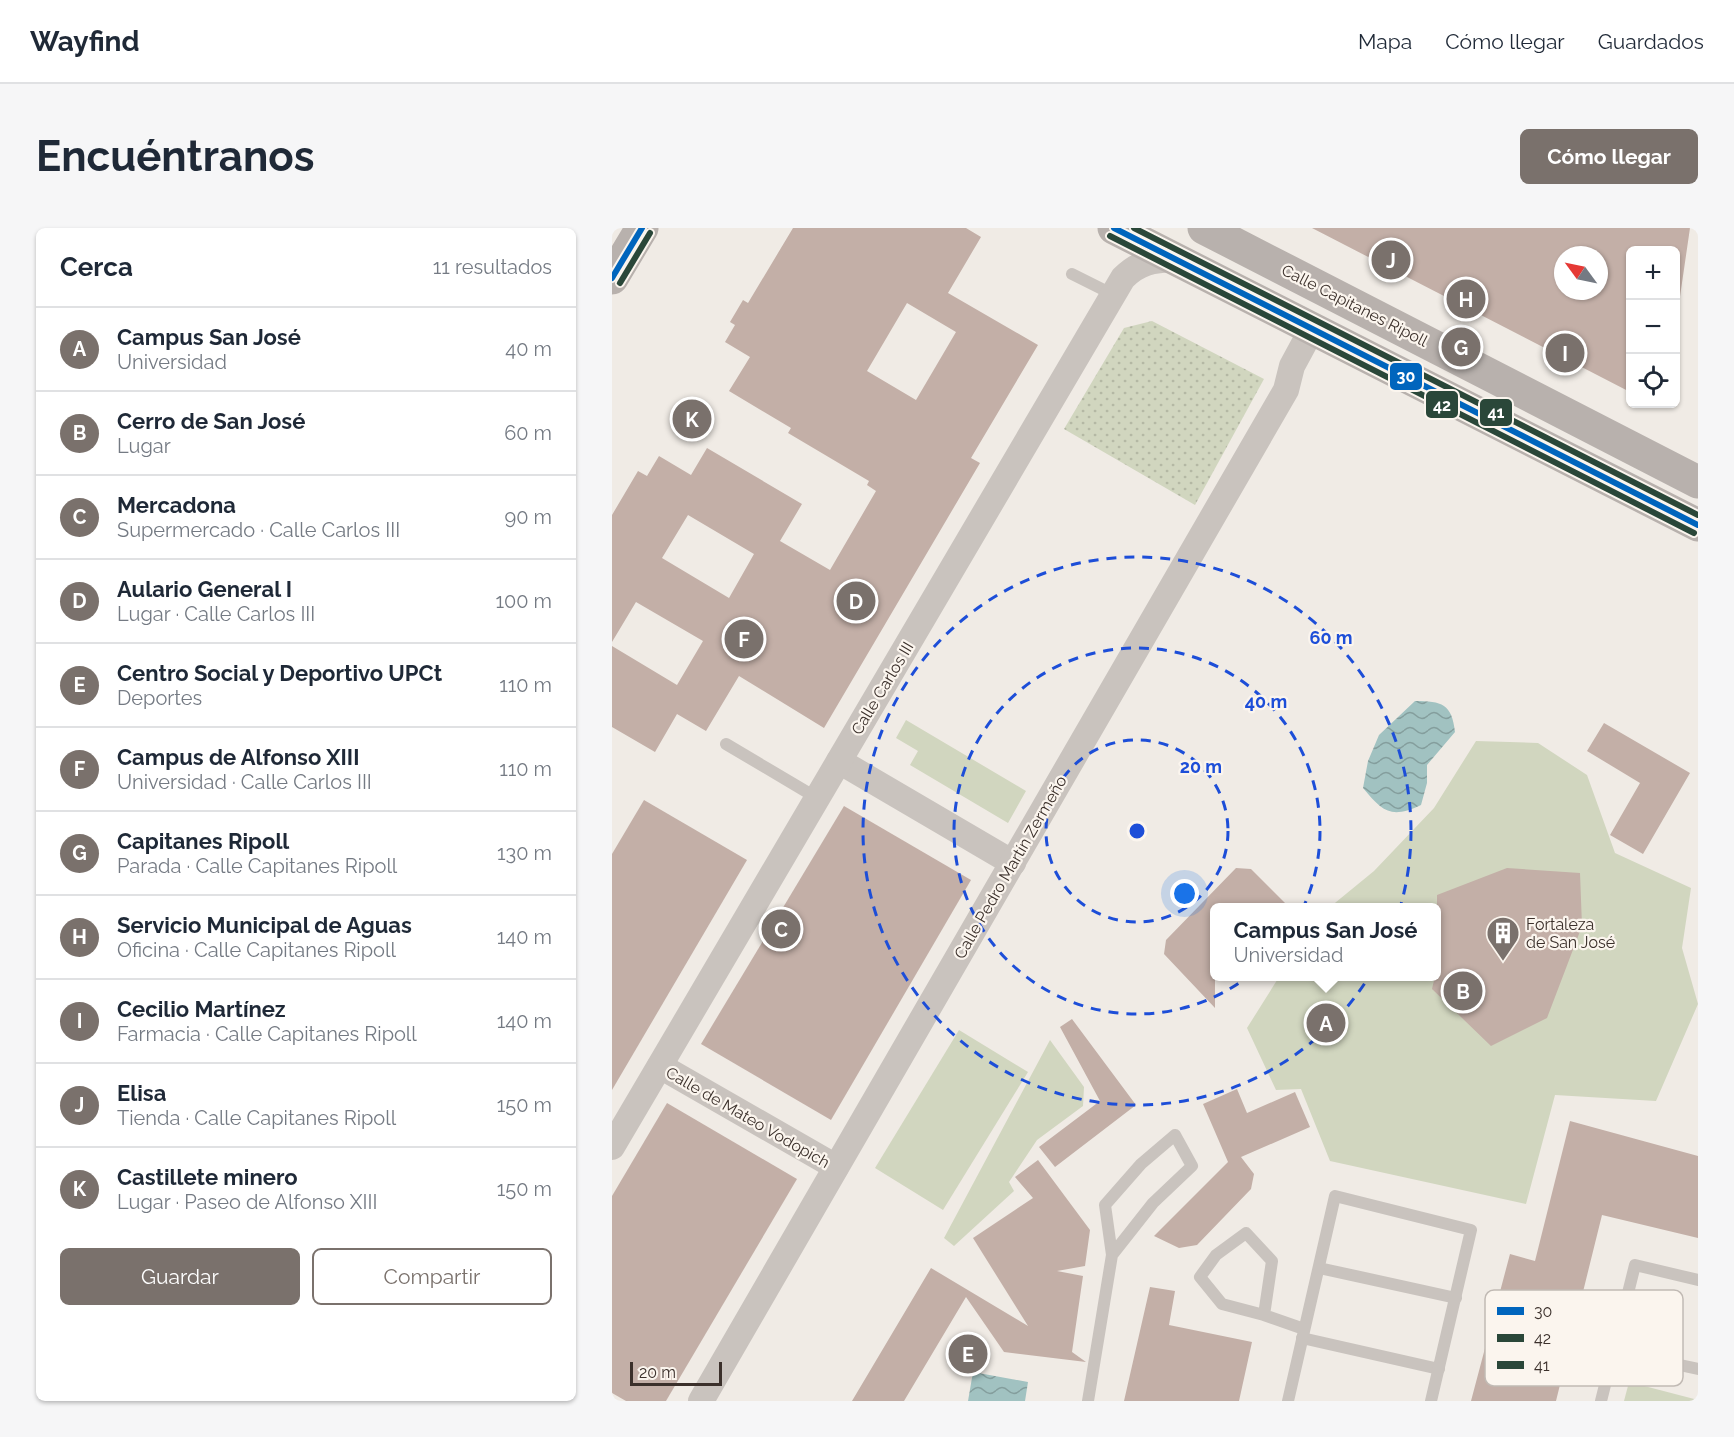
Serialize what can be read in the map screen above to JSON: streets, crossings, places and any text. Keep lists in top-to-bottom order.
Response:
{
  "streets": {
    "main road": ["Calle Capitanes Ripoll"],
    "street": ["Calle Carlos III", "Calle Pedro Martín Zermeño", "Calle de Mateo Vodopich"]
  },
  "crossings": [
    ["Calle Carlos III", "Calle de Mateo Vodopich"],
    ["Calle Pedro Martín Zermeño", "Calle de Mateo Vodopich"]
  ],
  "places": {
    "building": ["Fortaleza de San José"]
  },
  "lines": ["transit line 30", "transit line 41", "transit line 42"],
  "legend": ["30", "42", "41"],
  "scale_bar": "20 m",
  "north": "top left",
  "page": {
    "header": "Wayfind",
    "nav": ["Mapa", "Cómo llegar", "Guardados"],
    "buttons": [
      "Cómo llegar",
      ["Guardar", "Compartir"]
    ],
    "title": "Encuéntranos",
    "heading": ["Cerca", "11 resultados"],
    "pins": [
      "J",
      "H",
      "G",
      "I",
      "K",
      "D",
      "F",
      "C",
      "B",
      "A",
      "E"
    ],
    "map_buttons": ["+", "−"],
    "list": [
      {
        "mark": "A",
        "name": "Campus San José",
        "note": "Universidad",
        "value": "40 m"
      },
      {
        "mark": "B",
        "name": "Cerro de San José",
        "note": "Lugar",
        "value": "60 m"
      },
      {
        "mark": "C",
        "name": "Mercadona",
        "note": "Supermercado · Calle Carlos III",
        "value": "90 m"
      },
      {
        "mark": "D",
        "name": "Aulario General I",
        "note": "Lugar · Calle Carlos III",
        "value": "100 m"
      },
      {
        "mark": "E",
        "name": "Centro Social y Deportivo UPCt",
        "note": "Deportes",
        "value": "110 m"
      },
      {
        "mark": "F",
        "name": "Campus de Alfonso XIII",
        "note": "Universidad · Calle Carlos III",
        "value": "110 m"
      },
      {
        "mark": "G",
        "name": "Capitanes Ripoll",
        "note": "Parada · Calle Capitanes Ripoll",
        "value": "130 m"
      },
      {
        "mark": "H",
        "name": "Servicio Municipal de Aguas",
        "note": "Oficina · Calle Capitanes Ripoll",
        "value": "140 m"
      },
      {
        "mark": "I",
        "name": "Cecilio Martínez",
        "note": "Farmacia · Calle Capitanes Ripoll",
        "value": "140 m"
      },
      {
        "mark": "J",
        "name": "Elisa",
        "note": "Tienda · Calle Capitanes Ripoll",
        "value": "150 m"
      },
      {
        "mark": "K",
        "name": "Castillete minero",
        "note": "Lugar · Paseo de Alfonso XIII",
        "value": "150 m"
      }
    ],
    "popup": ["Campus San José", "Universidad"],
    "scale": "20 m"
  },
  "rings": ["60 m", "40 m", "20 m"]
}
